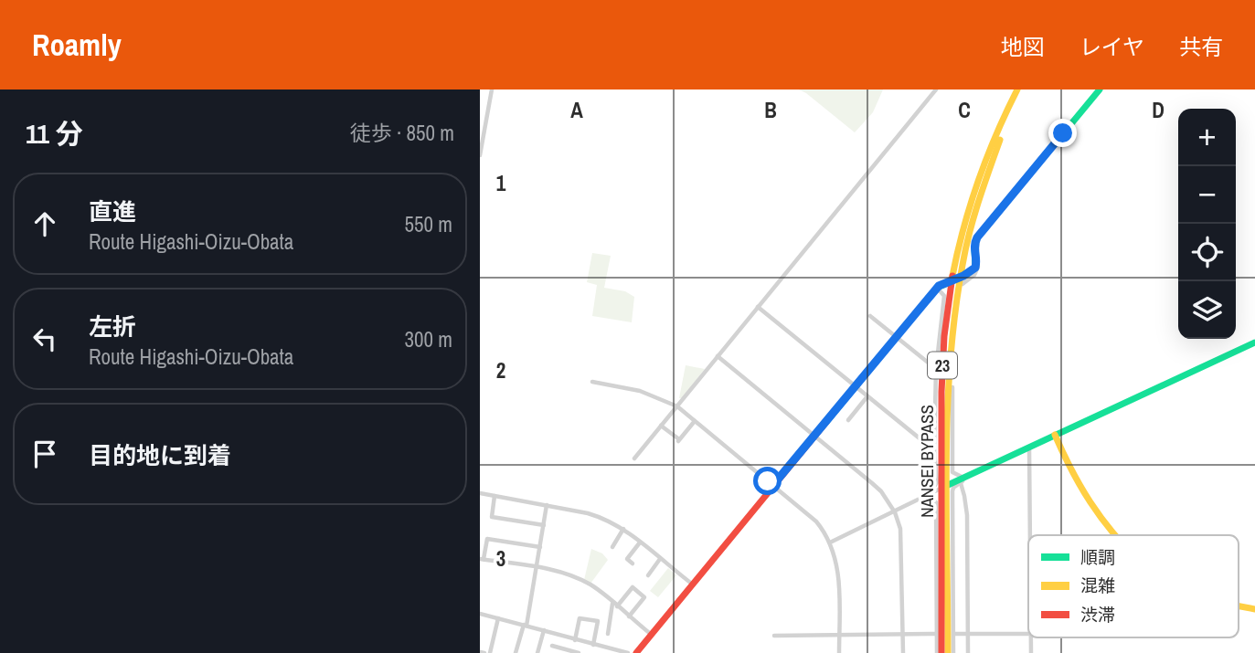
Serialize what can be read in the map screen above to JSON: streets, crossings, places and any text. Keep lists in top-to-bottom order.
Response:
{
  "streets": {
    "main road": ["23", "NANSEI BYPASS"]
  },
  "legend": ["順調", "混雑", "渋滞"],
  "page": {
    "header": "Roamly",
    "nav": ["地図", "レイヤ", "共有"],
    "heading": ["11 分", "徒歩 · 850 m"],
    "map_buttons": ["+", "−"],
    "list": [
      ["直進", "Route Higashi-Oizu-Obata", "550 m"],
      ["左折", "Route Higashi-Oizu-Obata", "300 m"],
      "目的地に到着"
    ]
  },
  "grid": {
    "columns": [
      "A",
      "B",
      "C",
      "D"
    ],
    "rows": ["1", "2", "3"]
  }
}
